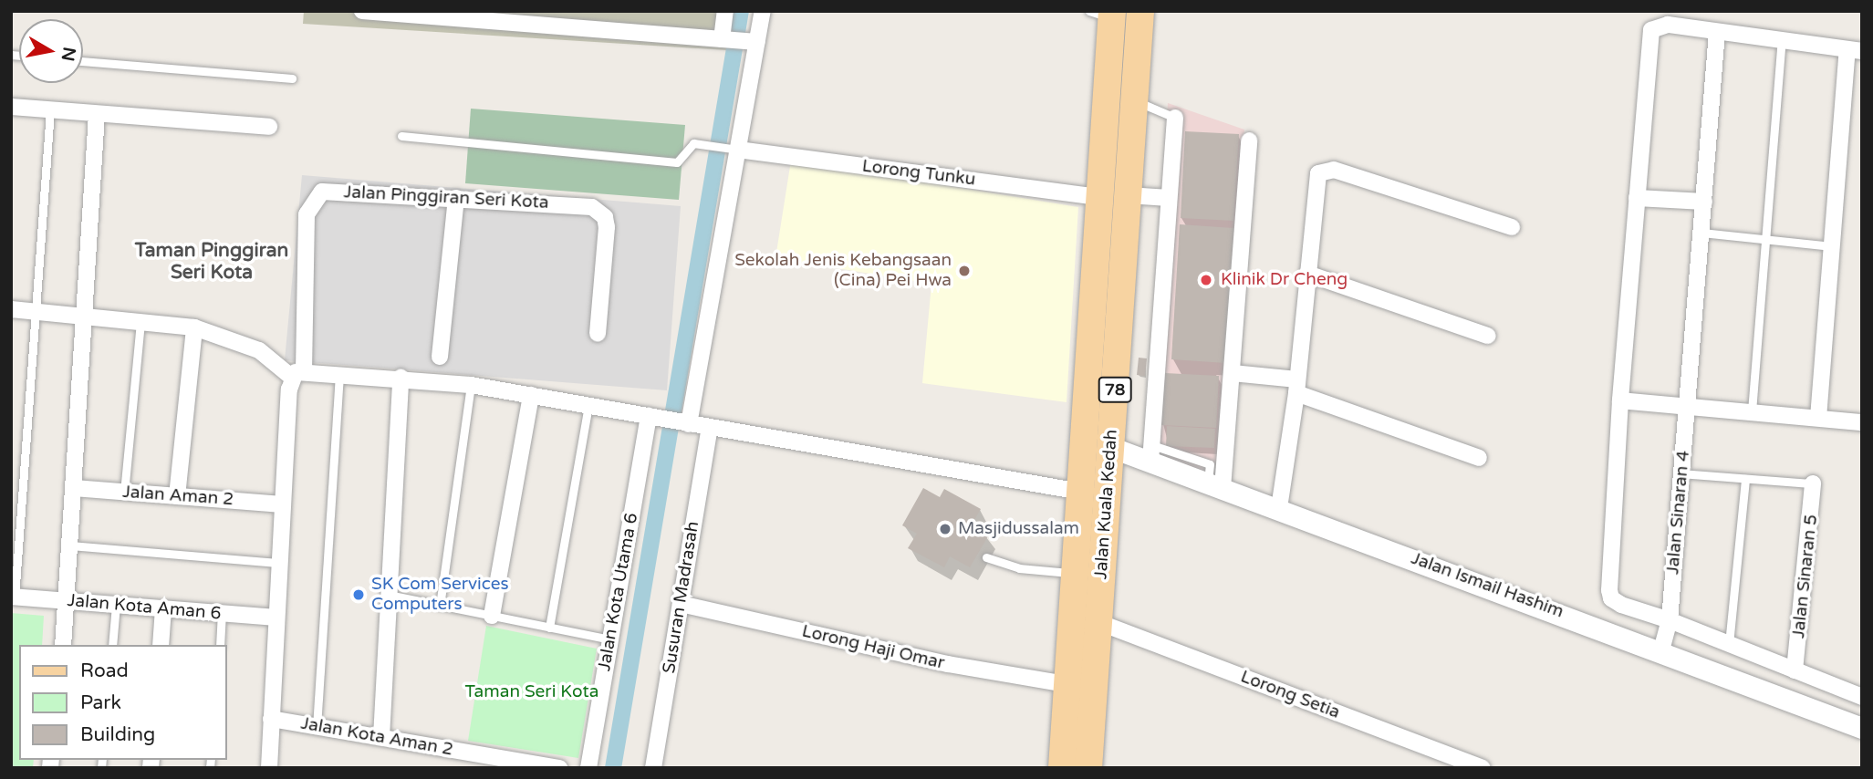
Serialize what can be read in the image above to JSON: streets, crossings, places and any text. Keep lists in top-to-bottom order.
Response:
{
  "streets": {
    "main road": ["78", "Jalan Kuala Kedah"],
    "street": [
      "Lorong Tunku",
      "Jalan Pinggiran Seri Kota",
      "Jalan Aman 2",
      "Jalan Sinaran 4",
      "Jalan Sinaran 5",
      "Jalan Ismail Hashim",
      "Jalan Kota Utama 6",
      "Susuran Madrasah",
      "Jalan Kota Aman 6",
      "Lorong Haji Omar",
      "Lorong Setia",
      "Jalan Kota Aman 2"
    ]
  },
  "crossings": [
    ["Lorong Tunku", "Jalan Kuala Kedah"],
    ["Jalan Pinggiran Seri Kota", "Jalan Aman 2"],
    ["Jalan Pinggiran Seri Kota", "Jalan Kota Aman 6"],
    ["Jalan Pinggiran Seri Kota", "Jalan Kota Aman 2"],
    ["Jalan Kuala Kedah", "Jalan Ismail Hashim"],
    ["Jalan Kuala Kedah", "Lorong Haji Omar"],
    ["Jalan Kuala Kedah", "Lorong Setia"],
    ["Jalan Sinaran 4", "Jalan Ismail Hashim"],
    ["Susuran Madrasah", "Lorong Haji Omar"]
  ],
  "districts": ["Taman Pinggiran Seri Kota"],
  "parks": ["Taman Seri Kota"],
  "places": [
    "Sekolah Jenis Kebangsaan (Cina) Pei Hwa",
    "Klinik Dr Cheng",
    "Masjidussalam",
    "SK Com Services Computers"
  ],
  "legend": ["Road", "Park", "Building"],
  "north": "right"
}
